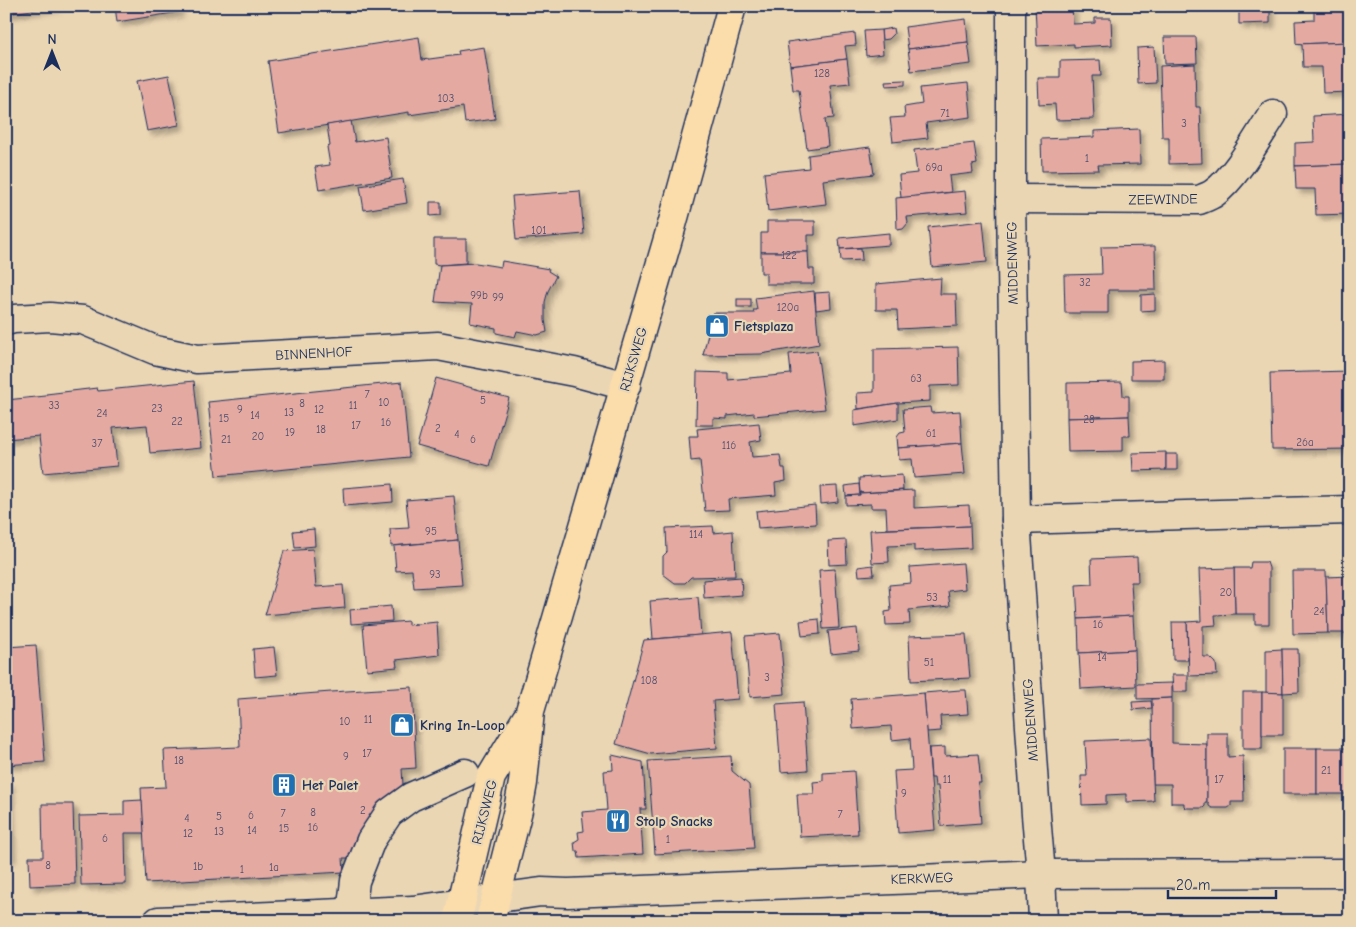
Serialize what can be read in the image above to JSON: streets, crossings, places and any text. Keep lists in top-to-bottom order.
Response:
{
  "streets": {
    "main road": ["RIJKSWEG"],
    "street": [
      "ZEEWINDE",
      "MIDDENWEG",
      "BINNENHOF",
      "KERKWEG"
    ]
  },
  "crossings": [
    ["ZEEWINDE", "MIDDENWEG"],
    ["MIDDENWEG", "KERKWEG"],
    ["BINNENHOF", "RIJKSWEG"],
    ["RIJKSWEG", "KERKWEG"]
  ],
  "places": {
    "shop": ["Fietsplaza", "Kring In-Loop"],
    "building": ["Het Palet"],
    "restaurant": ["Stolp Snacks"]
  },
  "house_numbers": [
    "128",
    "103",
    "71",
    "3",
    "1",
    "69a",
    "101",
    "122",
    "32",
    "99b",
    "99",
    "120a",
    "63",
    "7",
    "5",
    "10",
    "8",
    "33",
    "11",
    "23",
    "9",
    "12",
    "13",
    "24",
    "14",
    "15",
    "28",
    "22",
    "16",
    "17",
    "2",
    "18",
    "19",
    "61",
    "4",
    "20",
    "21",
    "6",
    "26a",
    "37",
    "116",
    "95",
    "114",
    "93",
    "20",
    "53",
    "24",
    "16",
    "14",
    "51",
    "3",
    "108",
    "11",
    "10",
    "17",
    "9",
    "18",
    "21",
    "11",
    "17",
    "9",
    "2",
    "8",
    "7",
    "7",
    "6",
    "5",
    "4",
    "16",
    "15",
    "14",
    "13",
    "12",
    "6",
    "1",
    "8",
    "1b",
    "1a",
    "1"
  ],
  "scale_bar": "20 m",
  "north": "top"
}
